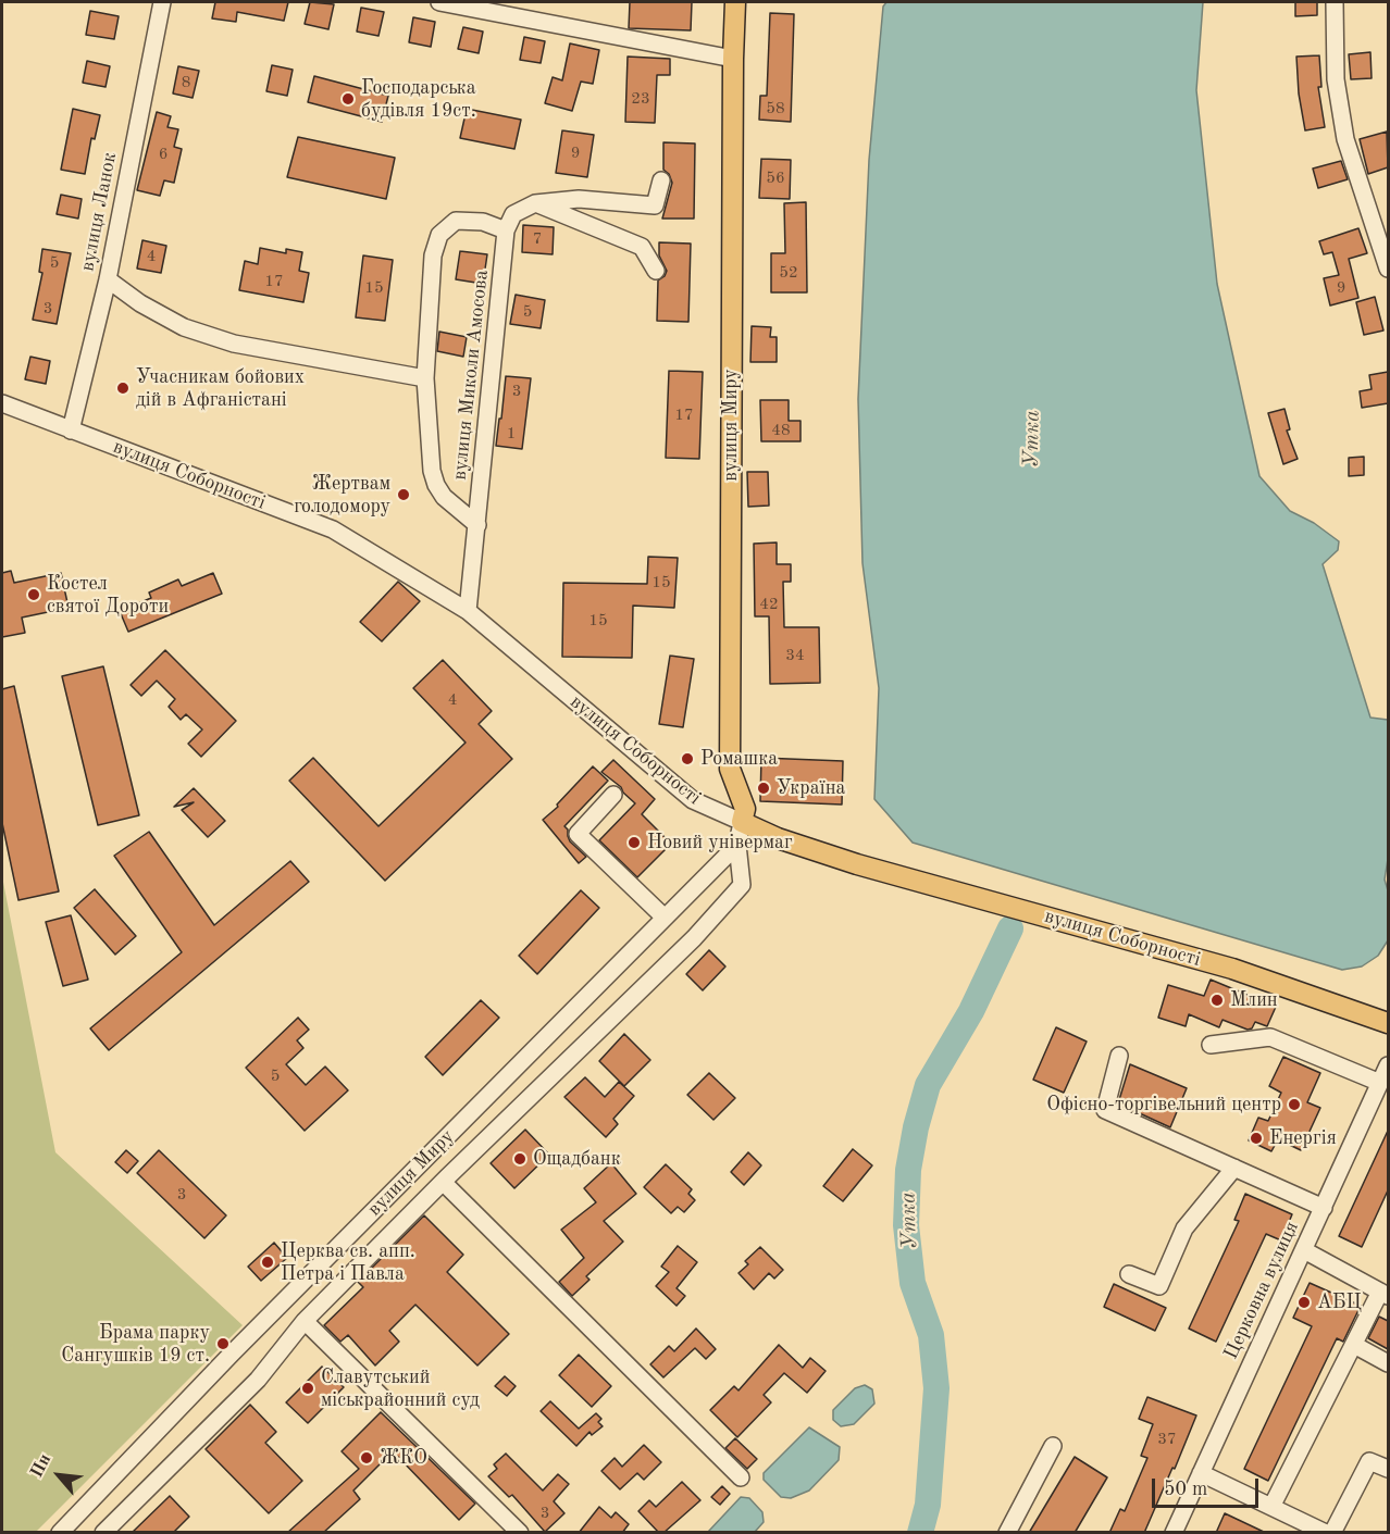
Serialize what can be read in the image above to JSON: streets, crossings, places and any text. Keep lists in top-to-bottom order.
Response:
{
  "streets": {
    "main road": ["вулиця Миру", "вулиця Соборності"],
    "street": ["вулиця Ланок", "вулиця Миколи Амосова", "Церковна вулиця"]
  },
  "crossings": [
    ["вулиця Ланок", "вулиця Соборності"],
    ["вулиця Миколи Амосова", "вулиця Соборності"],
    ["вулиця Миру", "вулиця Соборності"]
  ],
  "water": ["Утка"],
  "places": [
    "Господарська будівля 19ст.",
    "Учасникам бойових дій в Афганістані",
    "Жертвам голодомору",
    "Костел святої Дороти",
    "Ромашка",
    "Україна",
    "Новий універмаг",
    "Млин",
    "Офісно-торгівельний центр",
    "Енергія",
    "Ощадбанк",
    "Церква св. апп. Петра і Павла",
    "АБЦ",
    "Брама парку Сангушків 19 ст.",
    "Славутський міськрайонний суд",
    "ЖКО"
  ],
  "house_numbers": [
    "8",
    "23",
    "58",
    "9",
    "6",
    "56",
    "7",
    "4",
    "5",
    "52",
    "17",
    "15",
    "9",
    "3",
    "5",
    "3",
    "17",
    "48",
    "1",
    "15",
    "42",
    "15",
    "34",
    "4",
    "5",
    "3",
    "37",
    "3"
  ],
  "scale_bar": "50 m",
  "north": "top left"
}
